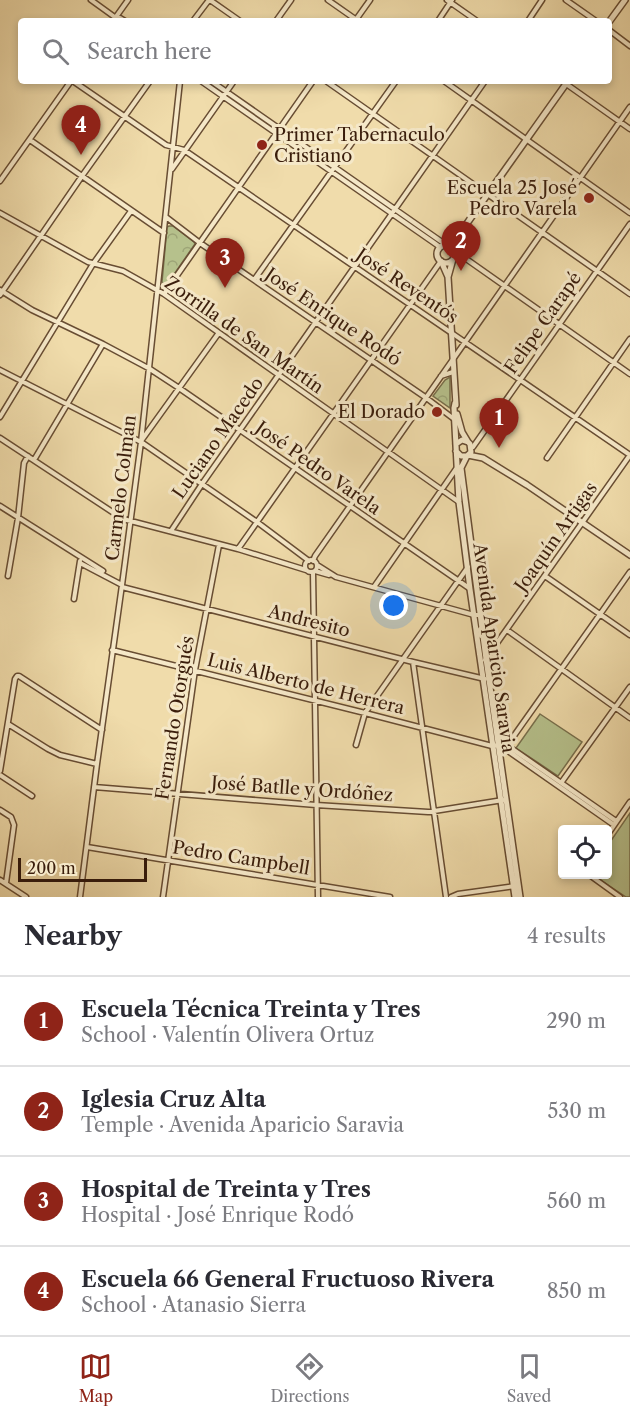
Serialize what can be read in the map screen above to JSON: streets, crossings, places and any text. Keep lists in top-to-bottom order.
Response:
{
  "streets": {
    "street": [
      "José Reventós",
      "José Enrique Rodó",
      "Felipe Carapé",
      "Zorrilla de San Martín",
      "Luciano Macedo",
      "José Pedro Varela",
      "Carmelo Colman",
      "Joaquín Artigas",
      "Andresito",
      "Avenida Aparicio Saravia",
      "Luis Alberto de Herrera",
      "Fernando Otorgués",
      "José Batlle y Ordóñez",
      "Pedro Campbell"
    ]
  },
  "crossings": [
    ["José Reventós", "Felipe Carapé"],
    ["José Reventós", "Luciano Macedo"],
    ["José Reventós", "Carmelo Colman"],
    ["José Reventós", "Joaquín Artigas"],
    ["José Reventós", "Avenida Aparicio Saravia"],
    ["José Enrique Rodó", "Luciano Macedo"],
    ["José Enrique Rodó", "Carmelo Colman"],
    ["José Enrique Rodó", "Avenida Aparicio Saravia"],
    ["Felipe Carapé", "Avenida Aparicio Saravia"],
    ["Zorrilla de San Martín", "Luciano Macedo"],
    ["Zorrilla de San Martín", "Carmelo Colman"],
    ["Zorrilla de San Martín", "Avenida Aparicio Saravia"],
    ["Luciano Macedo", "José Pedro Varela"],
    ["José Pedro Varela", "Carmelo Colman"],
    ["José Pedro Varela", "Avenida Aparicio Saravia"],
    ["Carmelo Colman", "Andresito"],
    ["Carmelo Colman", "Luis Alberto de Herrera"],
    ["Carmelo Colman", "José Batlle y Ordóñez"],
    ["Carmelo Colman", "Pedro Campbell"],
    ["Joaquín Artigas", "Avenida Aparicio Saravia"],
    ["Andresito", "Avenida Aparicio Saravia"],
    ["Andresito", "Fernando Otorgués"],
    ["Avenida Aparicio Saravia", "Luis Alberto de Herrera"],
    ["Avenida Aparicio Saravia", "José Batlle y Ordóñez"],
    ["Luis Alberto de Herrera", "Fernando Otorgués"],
    ["Fernando Otorgués", "José Batlle y Ordóñez"],
    ["Fernando Otorgués", "Pedro Campbell"]
  ],
  "places": ["Primer Tabernaculo Cristiano", "Escuela 25 José Pedro Varela", "El Dorado"],
  "scale_bar": "200 m",
  "page": {
    "search": "Search here",
    "pins": [
      "4",
      "2",
      "3",
      "1"
    ],
    "scale": "200 m",
    "heading": ["Nearby", "4 results"],
    "list": [
      {
        "mark": "1",
        "name": "Escuela Técnica Treinta y Tres",
        "note": "School · Valentín Olivera Ortuz",
        "value": "290 m"
      },
      {
        "mark": "2",
        "name": "Iglesia Cruz Alta",
        "note": "Temple · Avenida Aparicio Saravia",
        "value": "530 m"
      },
      {
        "mark": "3",
        "name": "Hospital de Treinta y Tres",
        "note": "Hospital · José Enrique Rodó",
        "value": "560 m"
      },
      {
        "mark": "4",
        "name": "Escuela 66 General Fructuoso Rivera",
        "note": "School · Atanasio Sierra",
        "value": "850 m"
      }
    ],
    "nav": ["Map", "Directions", "Saved"]
  }
}
